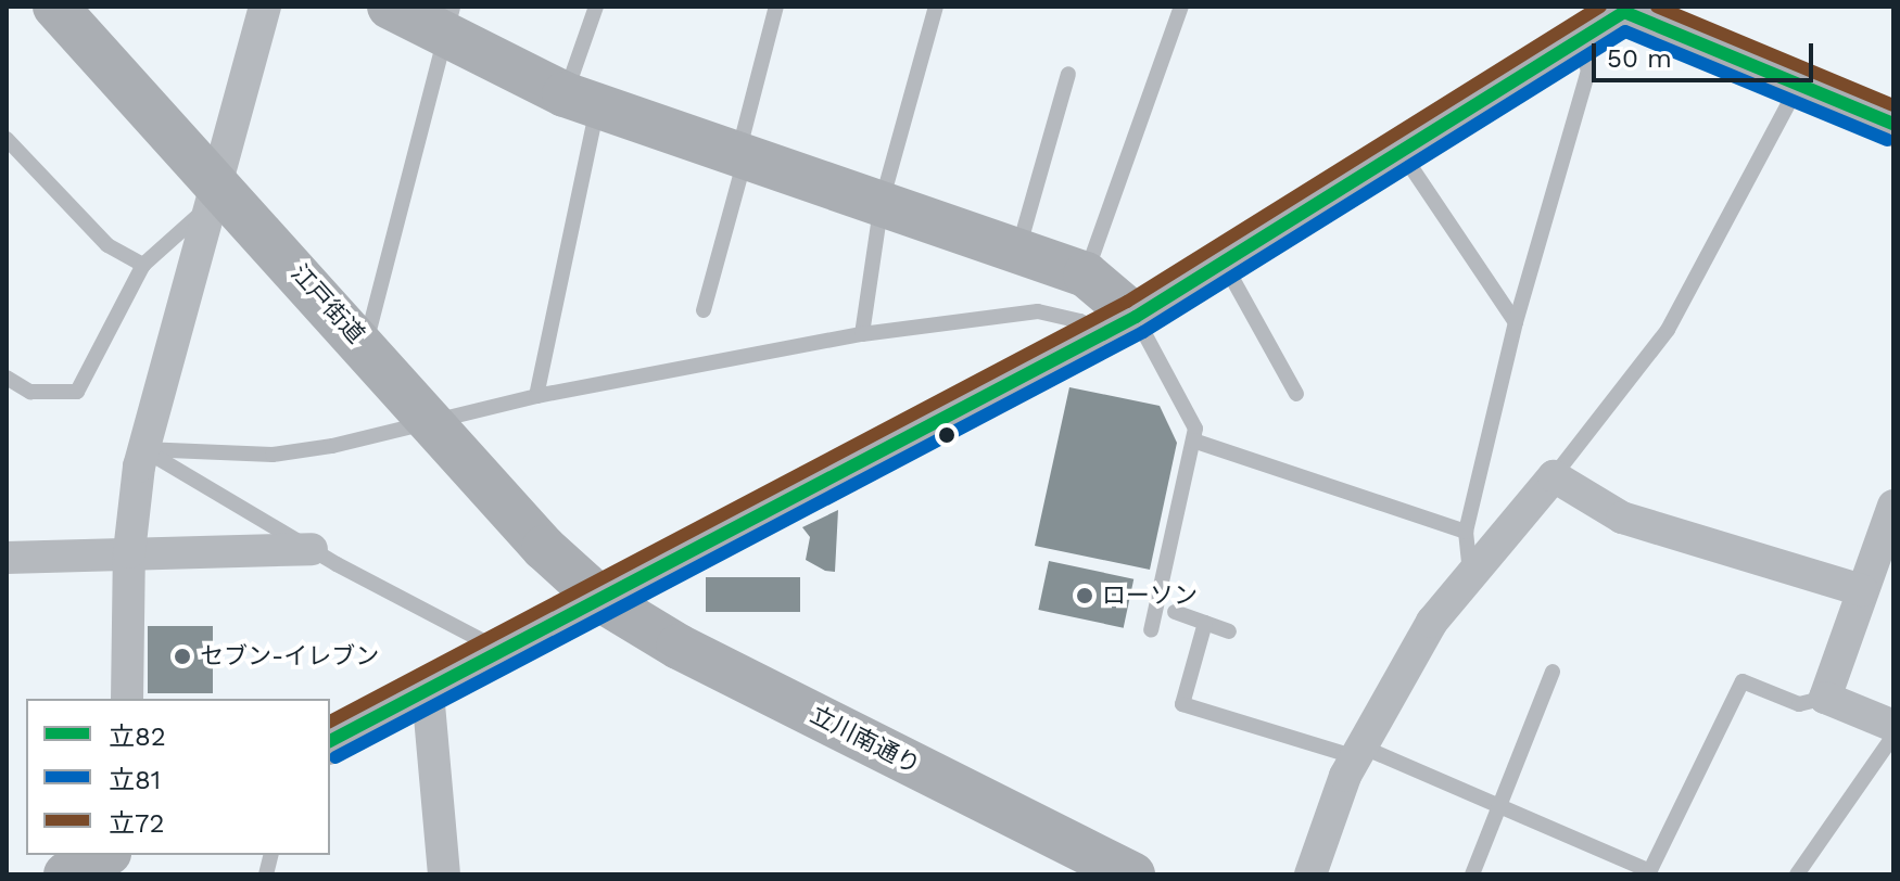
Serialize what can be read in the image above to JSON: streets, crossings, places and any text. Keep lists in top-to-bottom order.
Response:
{
  "streets": {
    "street": ["江戸街道", "立川南通り"]
  },
  "crossings": [
    ["江戸街道", "立川南通り"]
  ],
  "places": ["ローソン", "セブン-イレブン"],
  "lines": ["transit line 立72", "transit line 立82", "transit line 立81"],
  "legend": ["立82", "立81", "立72"],
  "scale_bar": "50 m"
}
